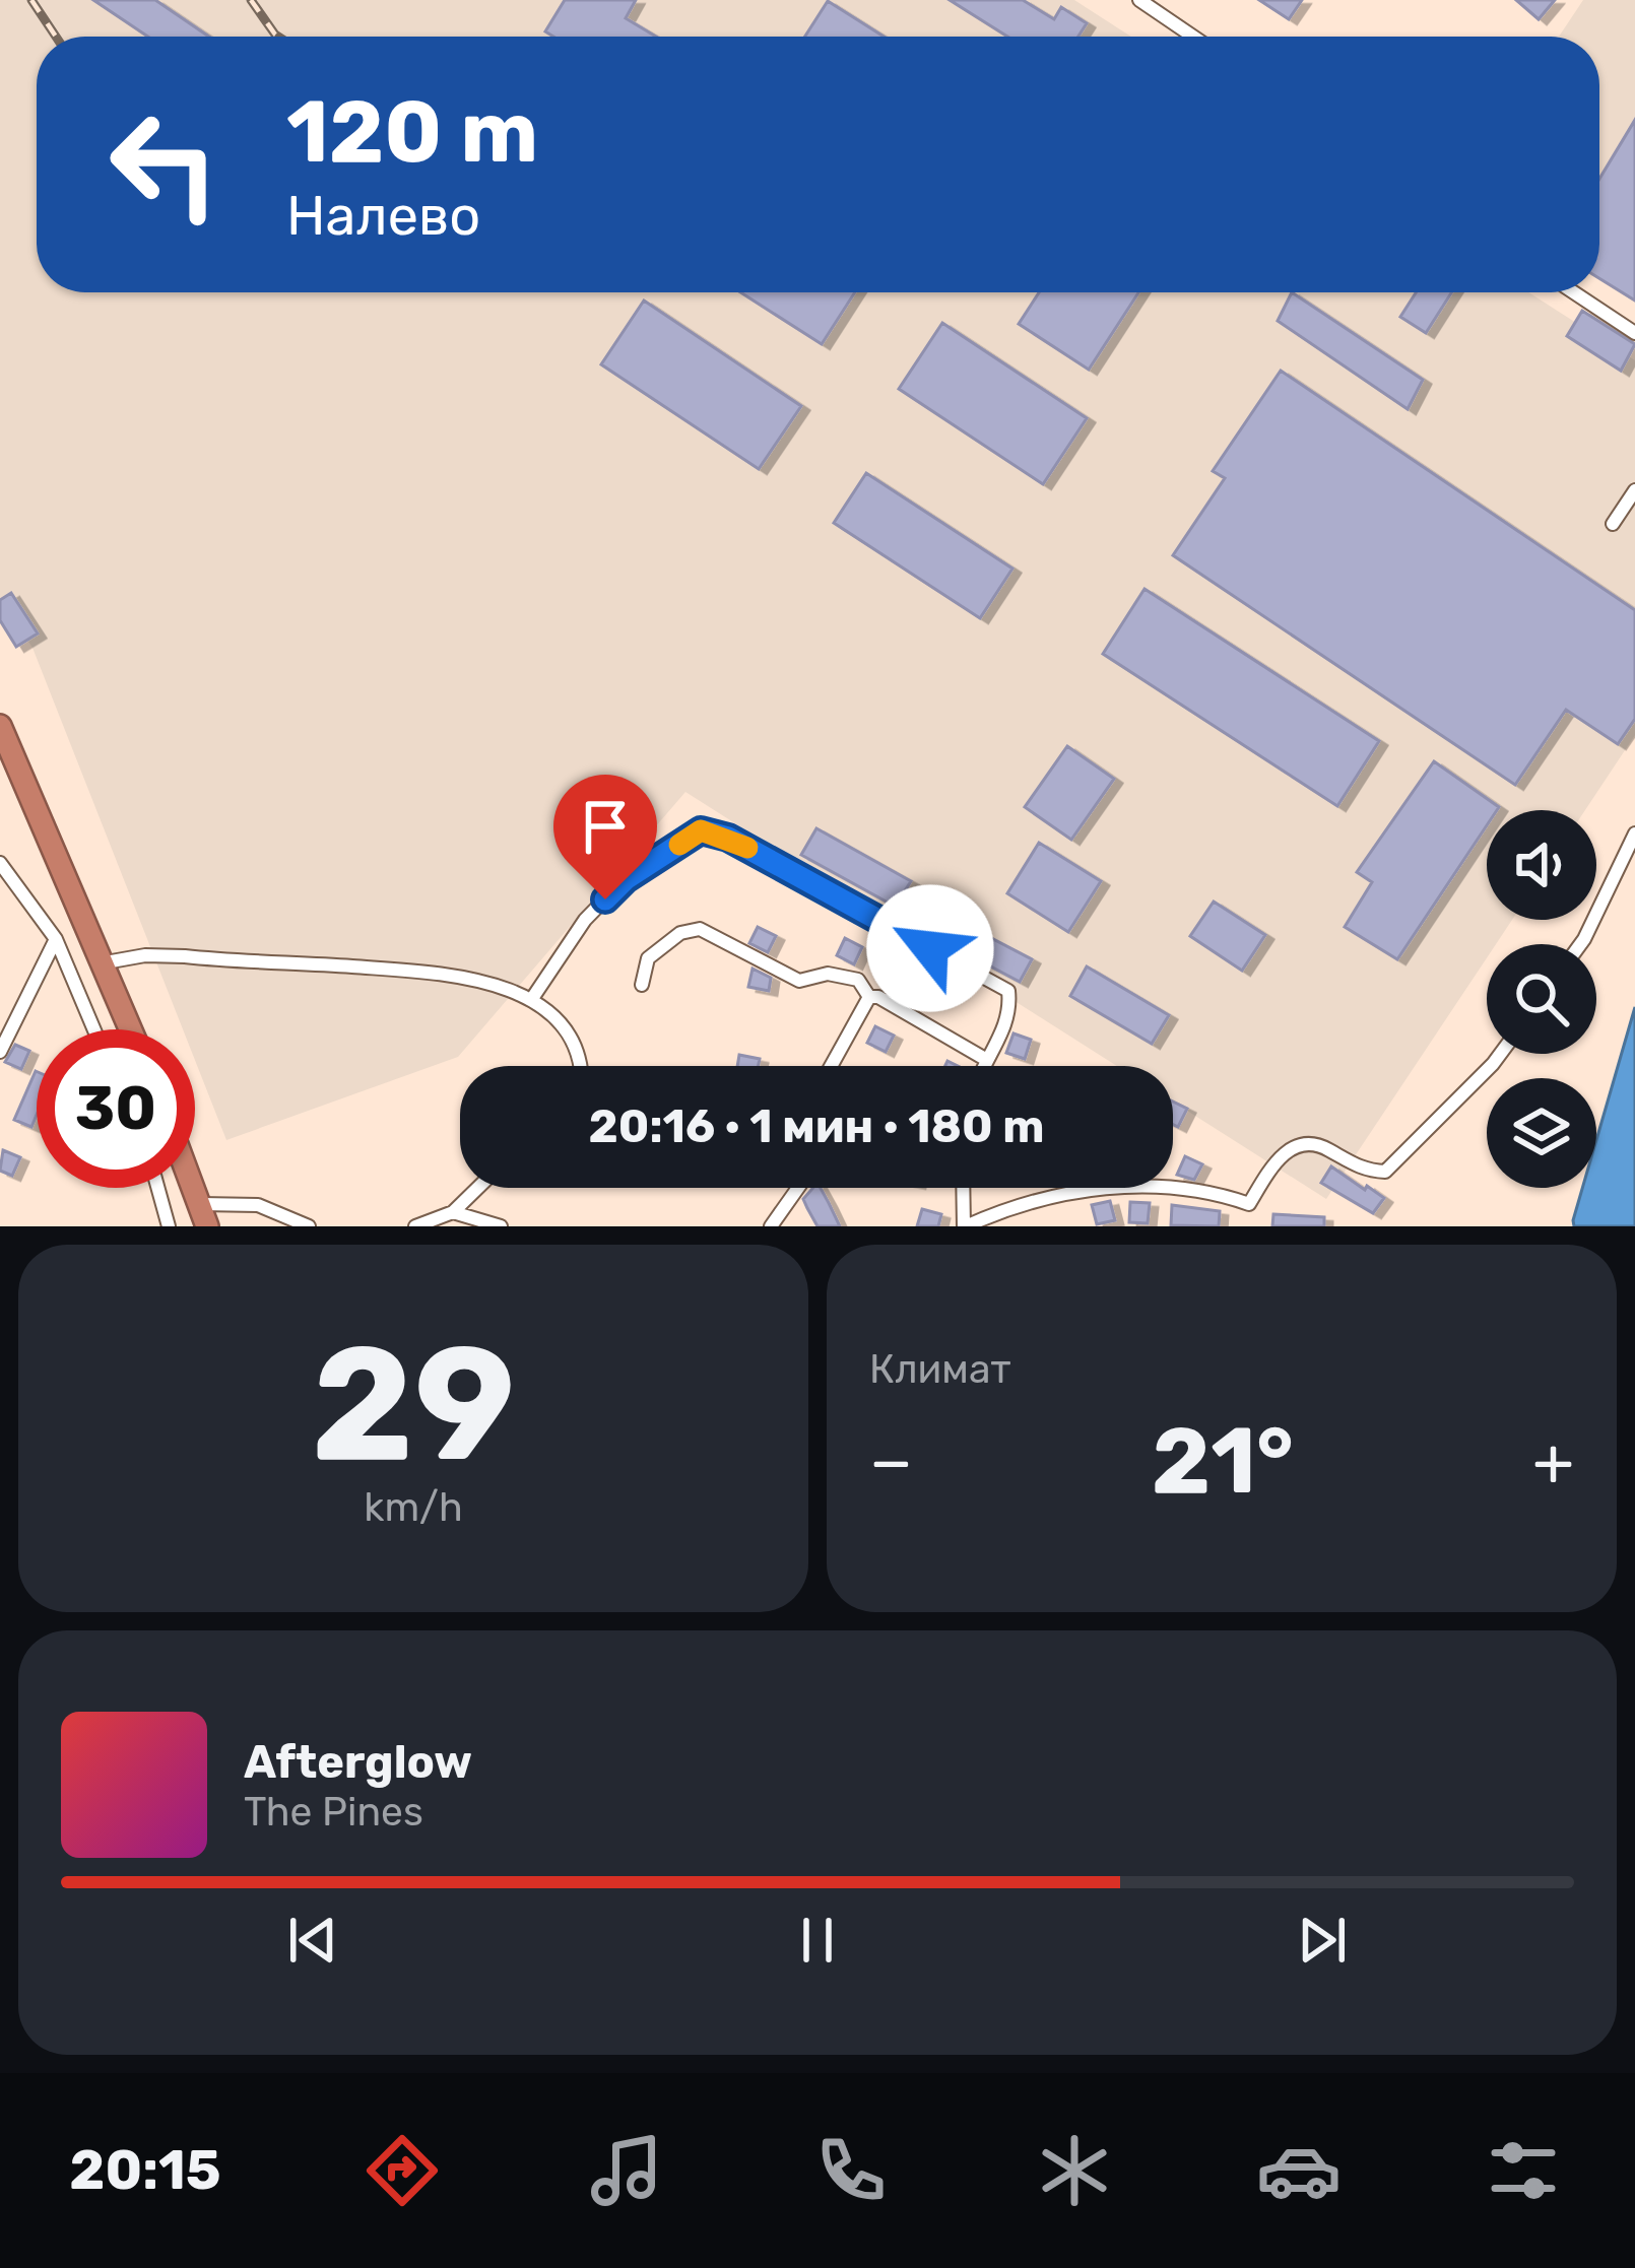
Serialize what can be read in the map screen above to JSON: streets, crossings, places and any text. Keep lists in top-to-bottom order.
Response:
{
  "page": {
    "turn": ["120 m", "Налево"],
    "limit": "30",
    "trip": "20:16 · 1 мин · 180 m",
    "tile": [
      ["29", "km/h"],
      "Климат"
    ],
    "heat": ["−", "21°", "+"],
    "song": ["Afterglow", "The Pines"],
    "tabs": "20:15"
  }
}
